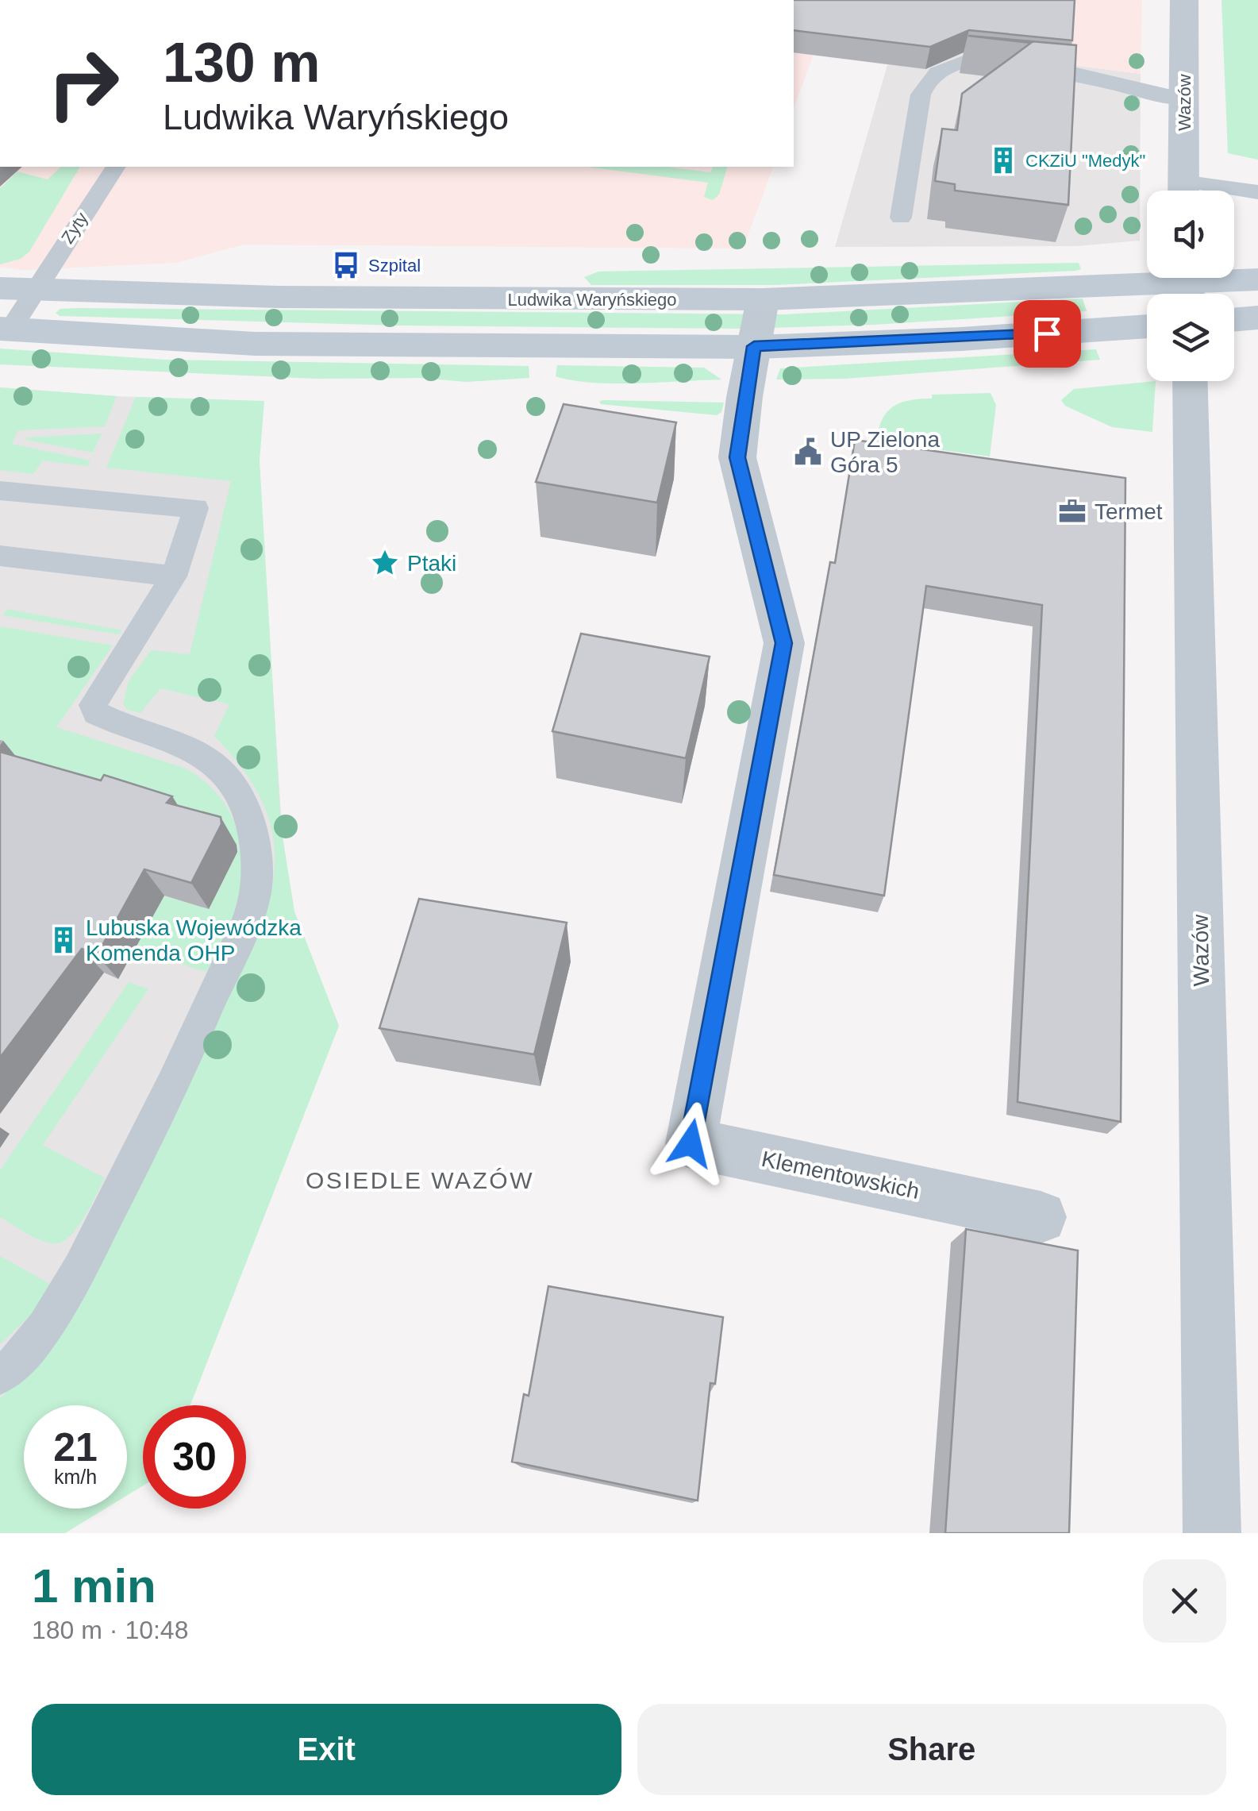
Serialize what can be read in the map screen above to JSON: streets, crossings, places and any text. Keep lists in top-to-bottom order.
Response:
{
  "streets": {
    "street": ["Wazów", "Ludwika Waryńskiego", "Klementowskich"],
    "lane": ["Zyty"]
  },
  "crossings": [
    ["Zyty", "Ludwika Waryńskiego"]
  ],
  "districts": ["OSIEDLE WAZÓW"],
  "places": {
    "building": ["CKZiU \"Medyk\"", "Lubuska Wojewódzka Komenda OHP"],
    "bus stop": ["Szpital"],
    "public building": ["UP Zielona Góra 5"],
    "office": ["Termet"],
    "place": ["Ptaki"]
  },
  "page": {
    "turn": ["130 m", "Ludwika Waryńskiego"],
    "speed": "21 km/h",
    "limit": "30",
    "heading": ["1 min", "180 m · 10:48"],
    "buttons": ["Exit", "Share"]
  }
}
